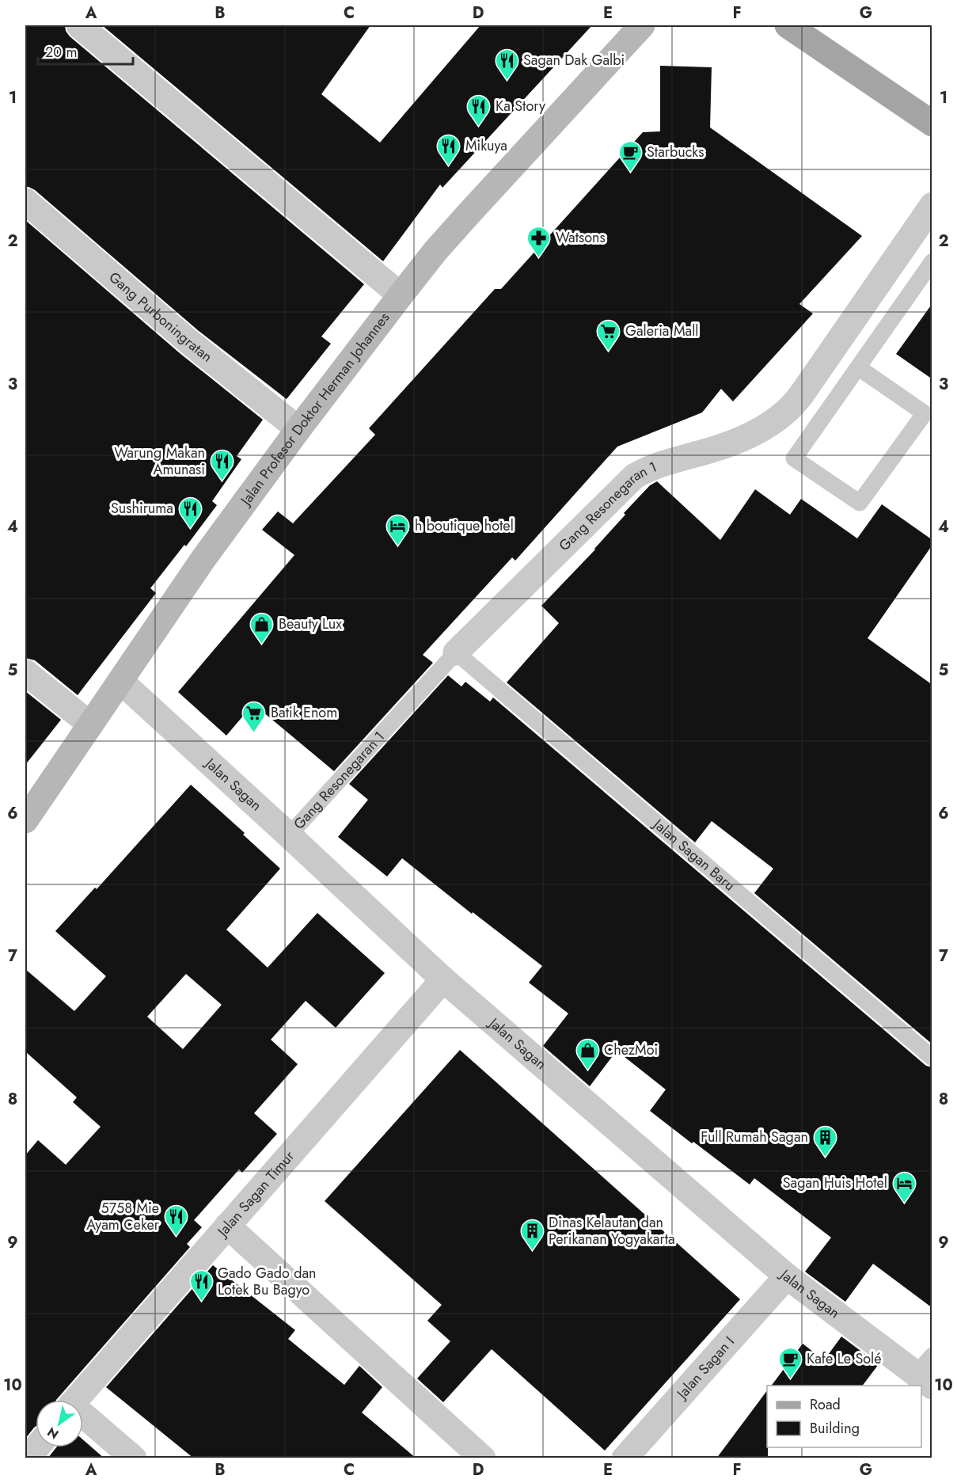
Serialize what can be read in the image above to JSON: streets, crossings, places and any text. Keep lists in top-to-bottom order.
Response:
{
  "streets": {
    "main road": ["Jalan Profesor Doktor Herman Johannes"],
    "street": [
      "Gang Purboningratan",
      "Gang Resonegaran 1",
      "Jalan Sagan",
      "Jalan Sagan Timur",
      "Jalan Sagan I"
    ],
    "lane": ["Jalan Sagan Baru"]
  },
  "crossings": [
    ["Gang Purboningratan", "Jalan Profesor Doktor Herman Johannes"],
    ["Jalan Profesor Doktor Herman Johannes", "Jalan Sagan"],
    ["Gang Resonegaran 1", "Jalan Sagan"],
    ["Gang Resonegaran 1", "Jalan Sagan Baru"],
    ["Jalan Sagan", "Jalan Sagan Timur"],
    ["Jalan Sagan", "Jalan Sagan I"]
  ],
  "places": {
    "restaurant": [
      "Sagan Dak Galbi",
      "Ka Story",
      "Mikuya",
      "Warung Makan Amunasi",
      "Sushiruma",
      "5758 Mie Ayam Ceker",
      "Gado Gado dan Lotek Bu Bagyo"
    ],
    "cafe": ["Starbucks", "Kafe Le Solé"],
    "pharmacy": ["Watsons"],
    "supermarket": ["Galeria Mall", "Batik Enom"],
    "hotel": ["h boutique hotel", "Sagan Huis Hotel"],
    "shop": ["Beauty Lux", "ChezMoi"],
    "building": ["Full Rumah Sagan", "Dinas Kelautan dan Perikanan Yogyakarta"]
  },
  "legend": ["Road", "Building"],
  "scale_bar": "20 m",
  "north": "bottom left",
  "grid": {
    "columns": [
      "A",
      "B",
      "C",
      "D",
      "E",
      "F",
      "G"
    ],
    "rows": [
      "1",
      "2",
      "3",
      "4",
      "5",
      "6",
      "7",
      "8",
      "9",
      "10"
    ]
  }
}
